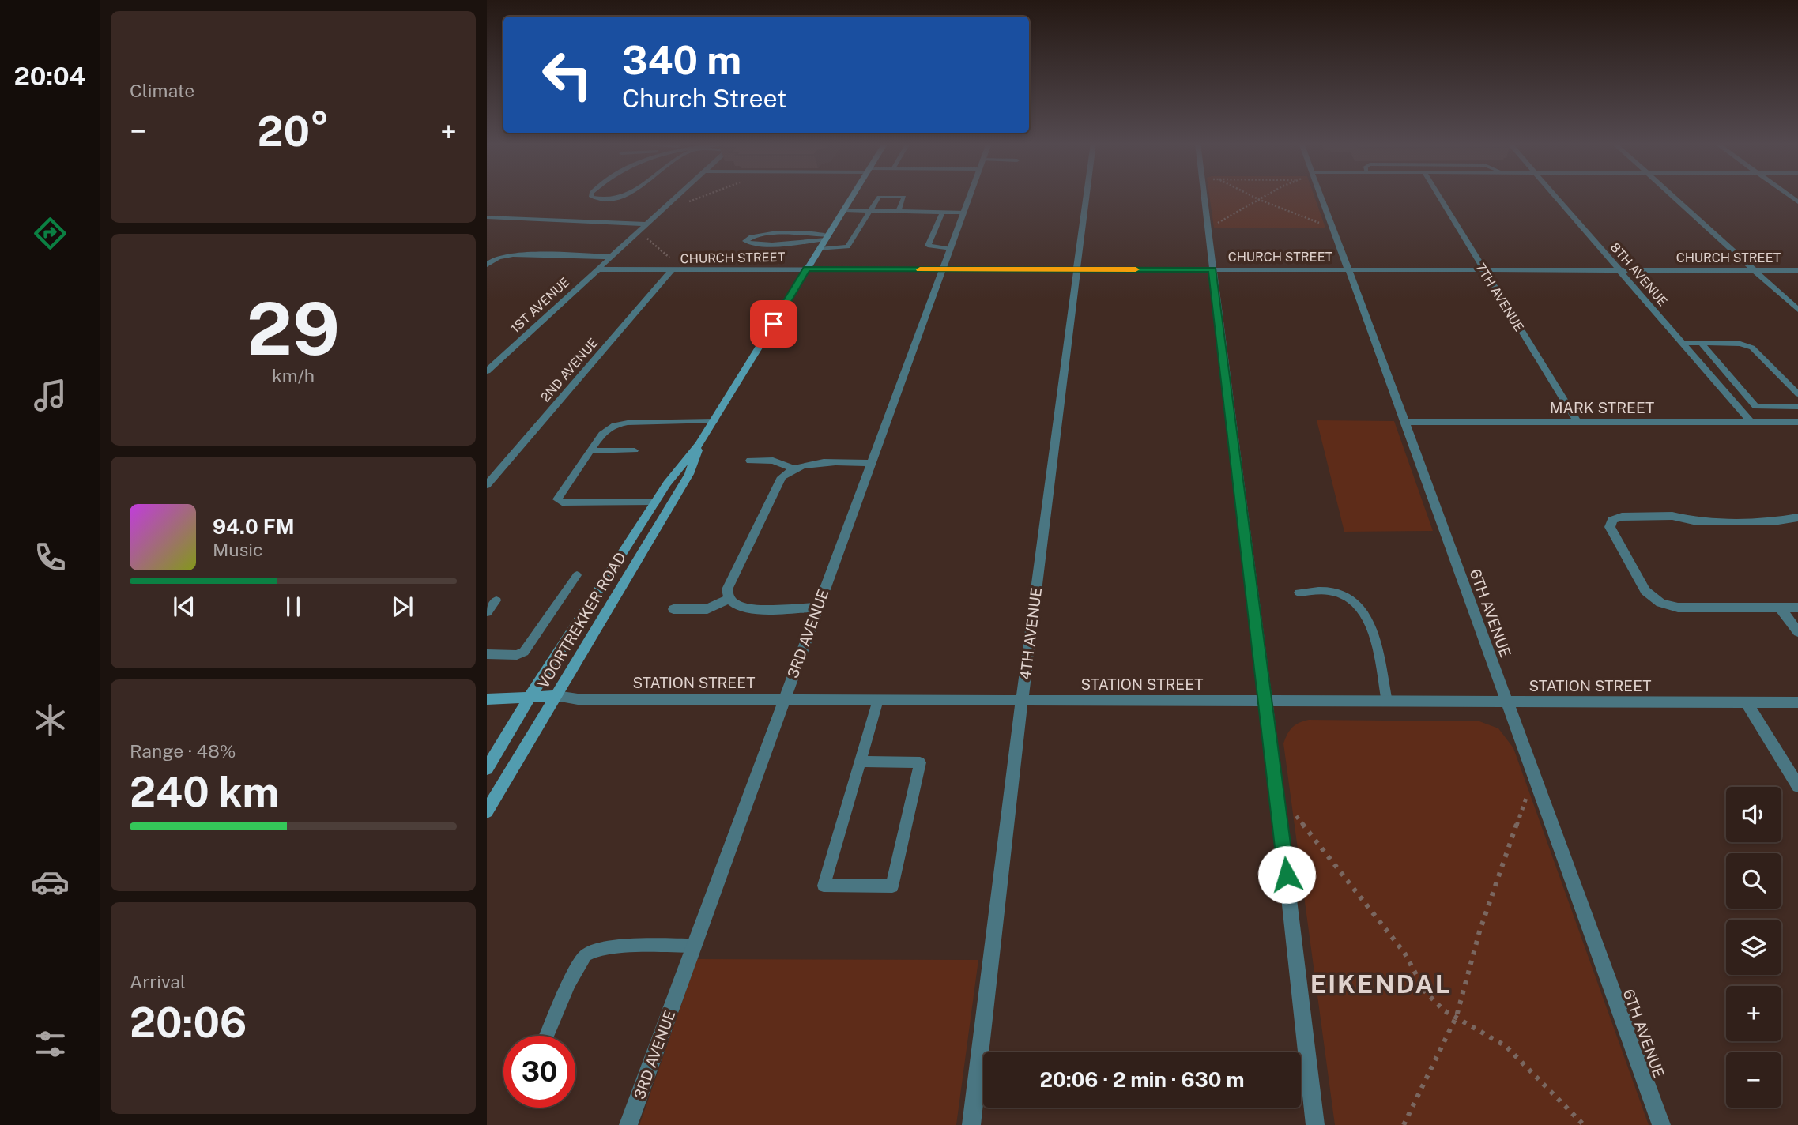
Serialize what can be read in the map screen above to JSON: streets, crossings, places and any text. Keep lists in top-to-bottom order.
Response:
{
  "streets": {
    "main road": ["VOORTREKKER ROAD", "STATION STREET"],
    "street": [
      "CHURCH STREET",
      "8TH AVENUE",
      "7TH AVENUE",
      "1ST AVENUE",
      "2ND AVENUE",
      "MARK STREET",
      "6TH AVENUE",
      "3RD AVENUE",
      "4TH AVENUE"
    ]
  },
  "crossings": [
    ["CHURCH STREET", "8TH AVENUE"],
    ["CHURCH STREET", "7TH AVENUE"],
    ["CHURCH STREET", "1ST AVENUE"],
    ["CHURCH STREET", "2ND AVENUE"],
    ["CHURCH STREET", "6TH AVENUE"],
    ["CHURCH STREET", "VOORTREKKER ROAD"],
    ["CHURCH STREET", "3RD AVENUE"],
    ["CHURCH STREET", "4TH AVENUE"],
    ["8TH AVENUE", "MARK STREET"],
    ["7TH AVENUE", "MARK STREET"],
    ["MARK STREET", "6TH AVENUE"],
    ["6TH AVENUE", "STATION STREET"],
    ["VOORTREKKER ROAD", "STATION STREET"],
    ["3RD AVENUE", "STATION STREET"],
    ["4TH AVENUE", "STATION STREET"]
  ],
  "districts": ["EIKENDAL"],
  "page": {
    "tabs": "20:04",
    "tile": [
      "Climate",
      ["29", "km/h"],
      ["Range · 48%", "240 km"],
      ["Arrival", "20:06"]
    ],
    "turn": ["340 m", "Church Street"],
    "heat": ["−", "20°", "+"],
    "song": ["94.0 FM", "Music"],
    "map_buttons": ["+", "−"],
    "limit": "30",
    "trip": "20:06 · 2 min · 630 m"
  }
}
